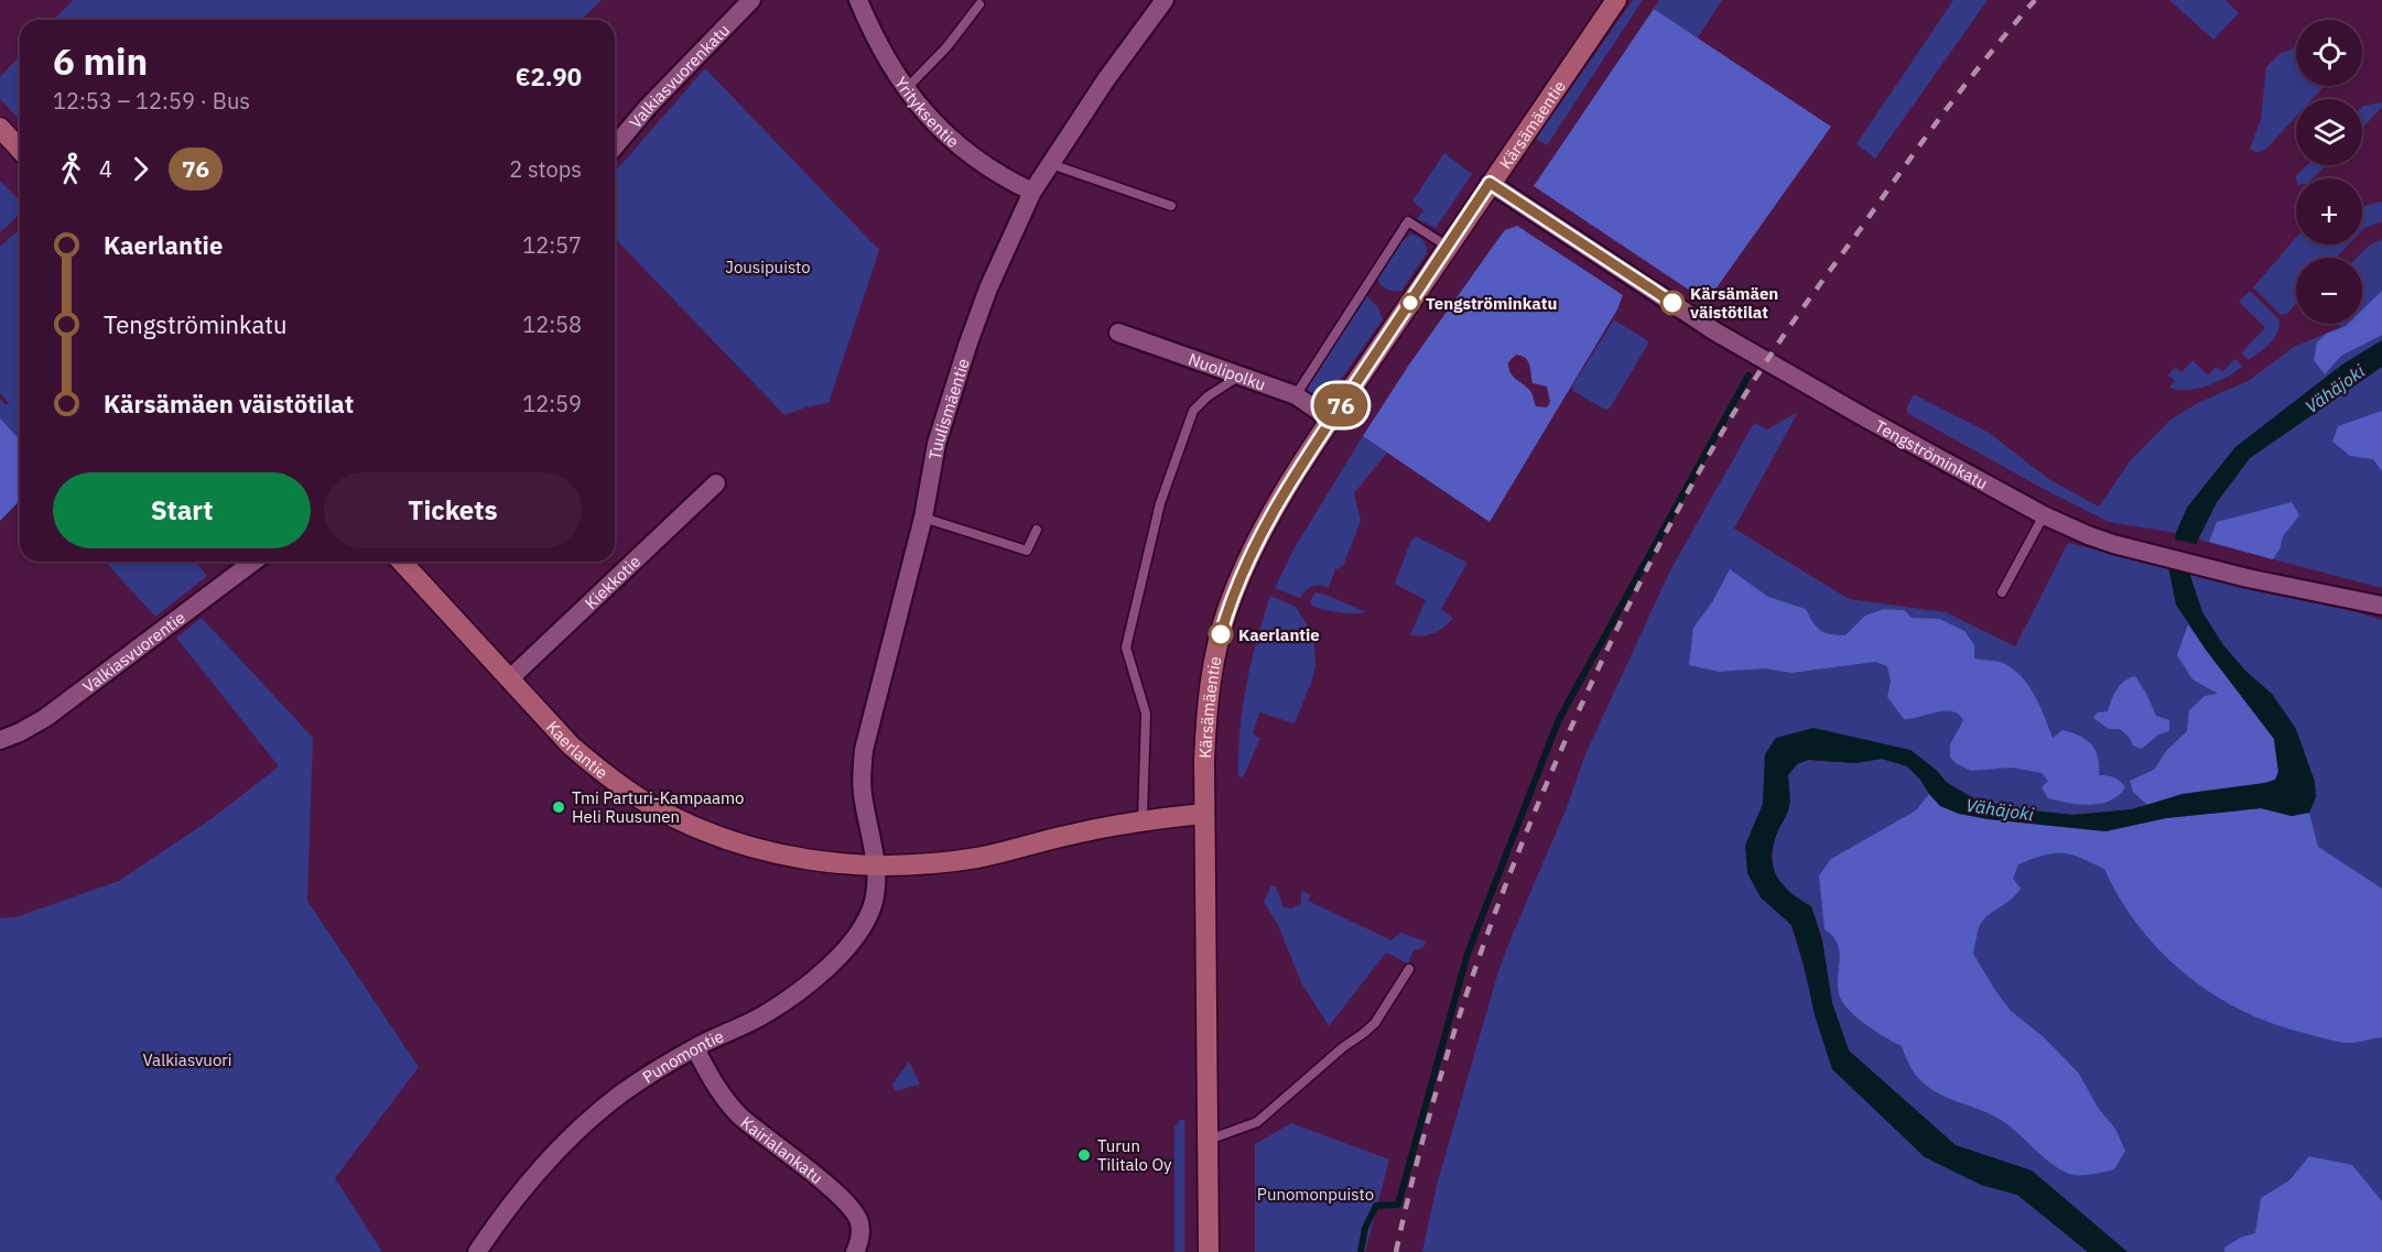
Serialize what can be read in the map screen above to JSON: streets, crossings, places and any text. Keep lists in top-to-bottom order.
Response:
{
  "streets": {
    "street": [
      "Valkiasvuorenkatu",
      "Yrityksentie",
      "Kärsämäentie",
      "Nuolipolku",
      "Tuulismäentie",
      "Tengströminkatu",
      "Kiekkotie",
      "Valkiasvuorentie",
      "Kaerlantie",
      "Punomontie",
      "Kairialankatu"
    ]
  },
  "crossings": [
    ["Yrityksentie", "Tuulismäentie"],
    ["Kärsämäentie", "Nuolipolku"],
    ["Kärsämäentie", "Tengströminkatu"],
    ["Kärsämäentie", "Kaerlantie"],
    ["Tuulismäentie", "Kaerlantie"],
    ["Tuulismäentie", "Punomontie"],
    ["Kiekkotie", "Kaerlantie"],
    ["Kaerlantie", "Punomontie"],
    ["Punomontie", "Kairialankatu"]
  ],
  "water": ["Vähäjoki"],
  "parks": ["Jousipuisto", "Valkiasvuori", "Punomonpuisto"],
  "places": [
    "Tengströminkatu",
    "Kärsämäen väistötilat",
    "Kaerlantie",
    "Tmi Parturi-Kampaamo Heli Ruusunen",
    "Turun Tilitalo Oy"
  ],
  "lines": ["bus line 76"],
  "page": {
    "on_map": "76",
    "map_buttons": ["+", "−"],
    "heading": ["6 min", "12:53 – 12:59 · Bus", "€2.90"],
    "legs": ["4", "76", "2 stops"],
    "list": [
      {
        "name": "Kaerlantie",
        "value": "12:57"
      },
      {
        "name": "Tengströminkatu",
        "value": "12:58"
      },
      {
        "name": "Kärsämäen väistötilat",
        "value": "12:59"
      }
    ],
    "buttons": ["Start", "Tickets"]
  }
}
